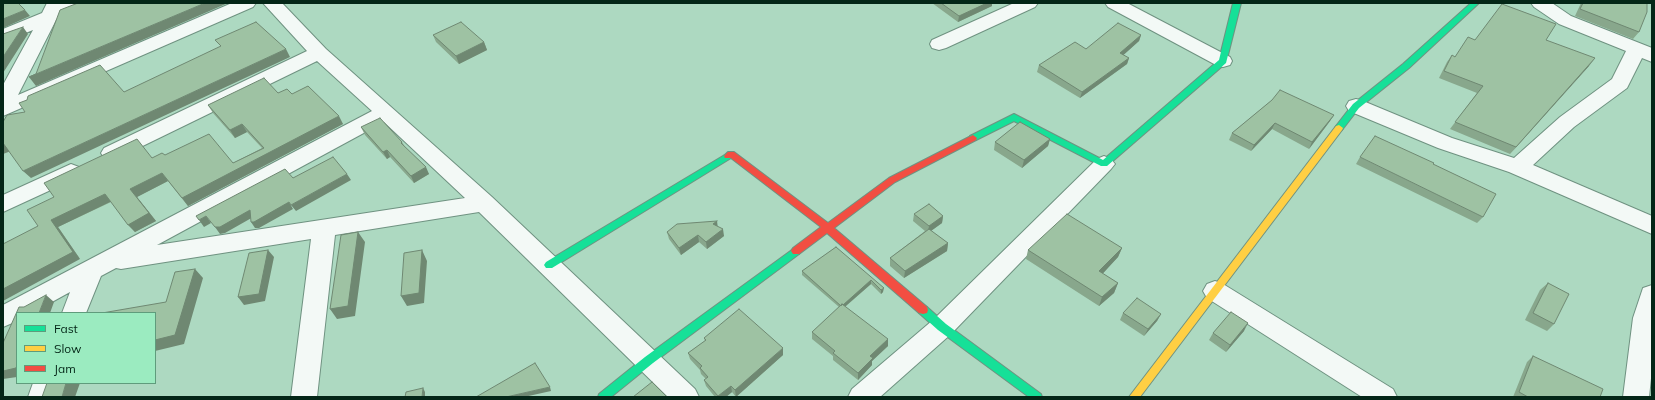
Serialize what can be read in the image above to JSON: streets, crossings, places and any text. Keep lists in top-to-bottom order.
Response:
{
  "legend": ["Fast", "Slow", "Jam"]
}
